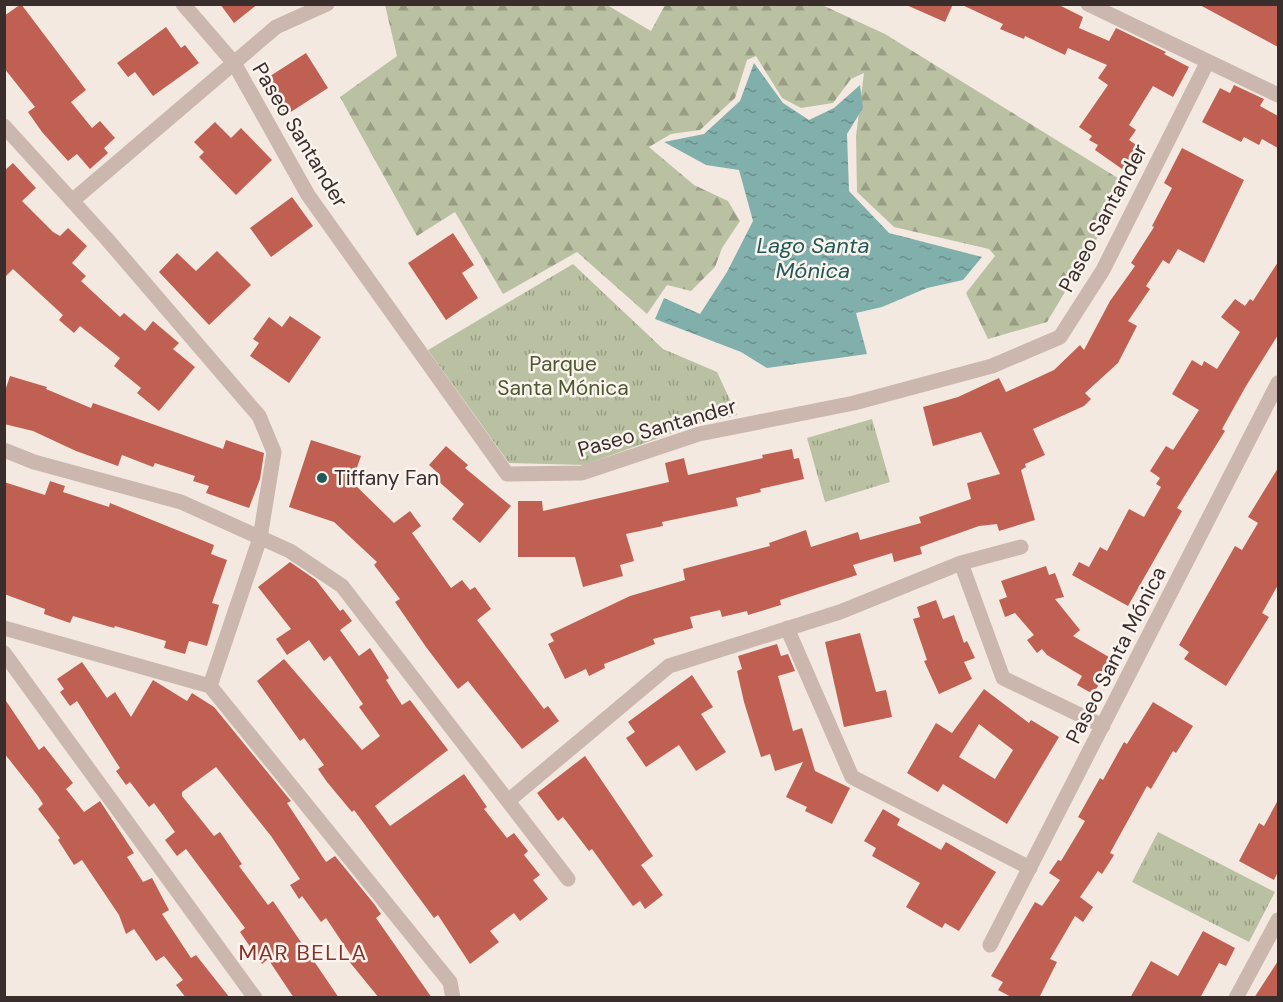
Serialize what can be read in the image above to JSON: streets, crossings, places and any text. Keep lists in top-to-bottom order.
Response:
{
  "streets": {
    "street": ["Paseo Santander", "Paseo Santa Mónica"]
  },
  "districts": ["MAR BELLA"],
  "water": ["Lago Santa Mónica"],
  "parks": ["Parque Santa Mónica"],
  "places": ["Tiffany Fan"]
}
